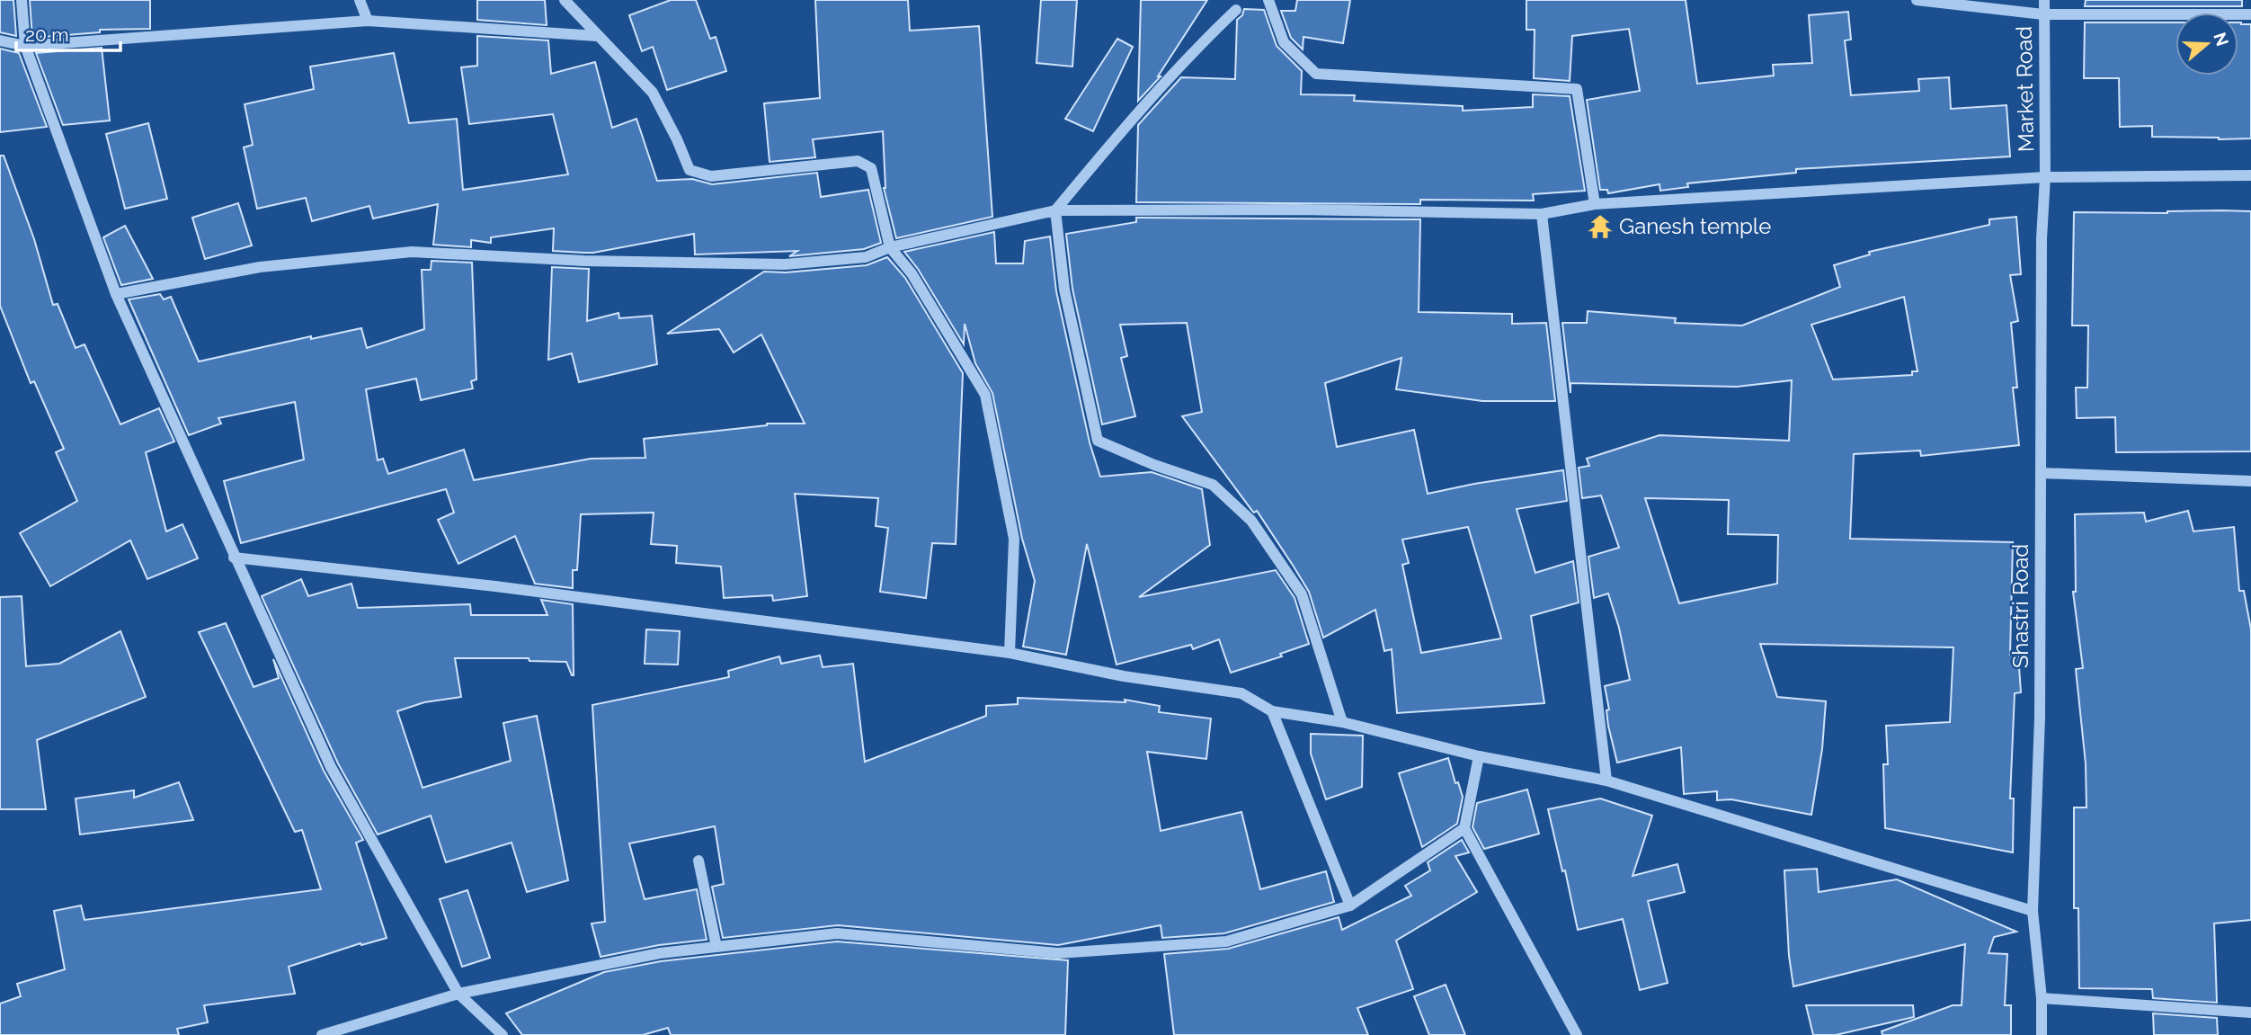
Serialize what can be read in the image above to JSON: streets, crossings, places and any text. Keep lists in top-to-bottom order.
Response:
{
  "streets": {
    "street": ["Market Road", "Shastri Road"]
  },
  "crossings": [
    ["Market Road", "Shastri Road"]
  ],
  "places": {
    "temple": ["Ganesh temple"]
  },
  "scale_bar": "20 m",
  "north": "right"
}
